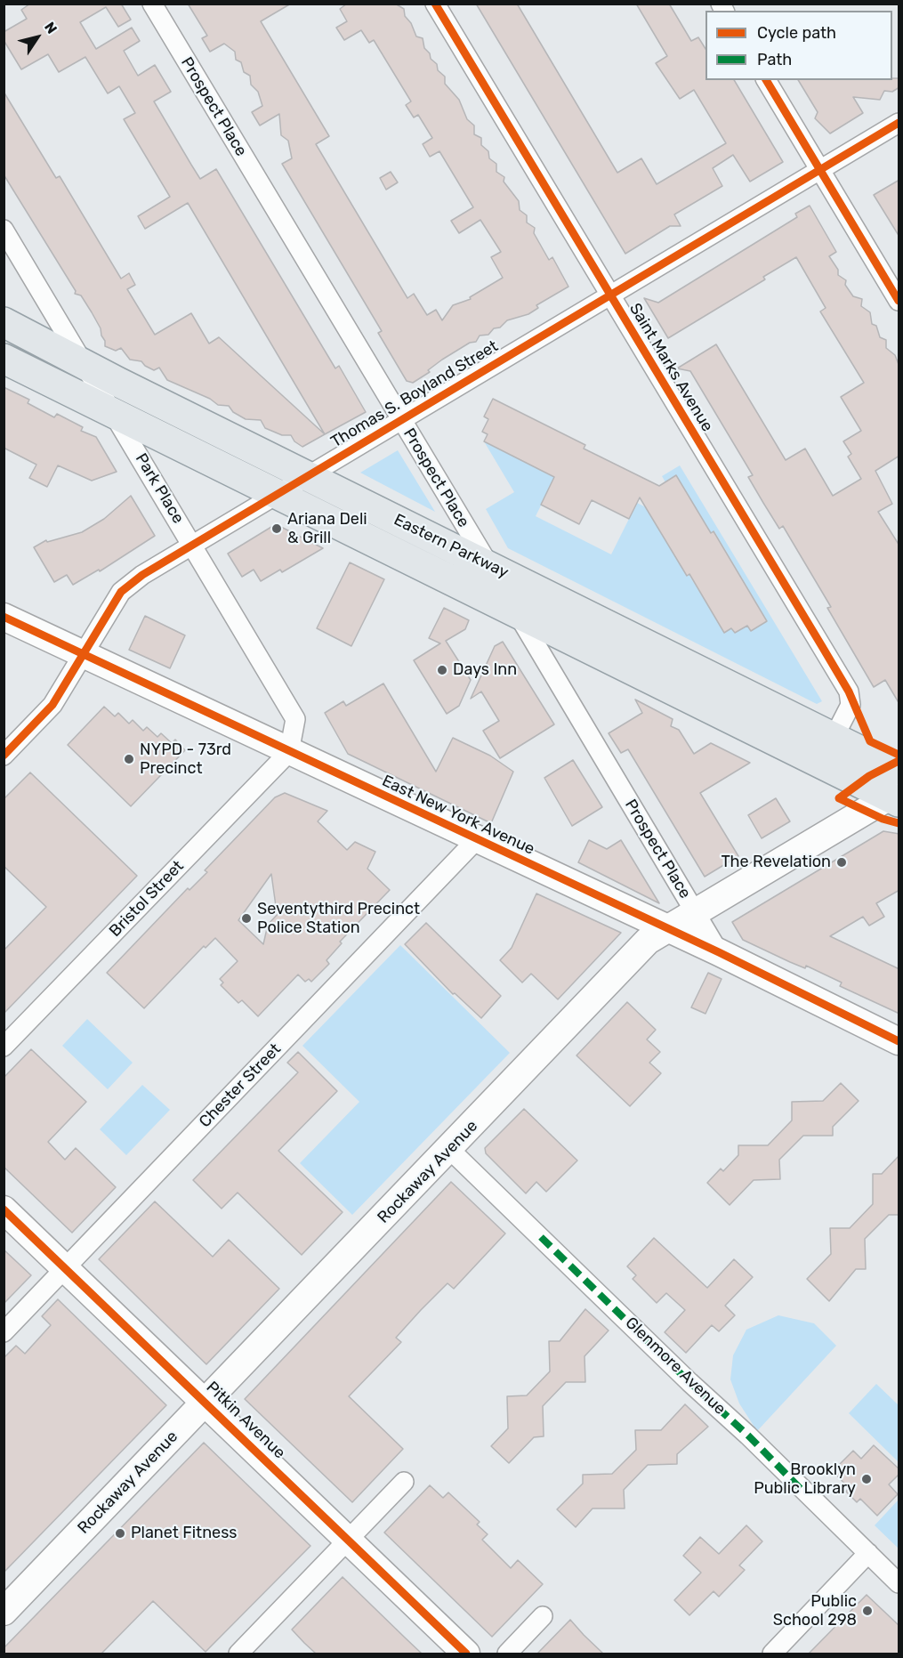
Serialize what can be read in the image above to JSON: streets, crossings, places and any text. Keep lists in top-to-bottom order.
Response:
{
  "streets": {
    "main road": ["Eastern Parkway"],
    "street": [
      "Prospect Place",
      "Saint Marks Avenue",
      "Thomas S. Boyland Street",
      "Park Place",
      "East New York Avenue",
      "Bristol Street",
      "Chester Street",
      "Rockaway Avenue",
      "Glenmore Avenue",
      "Pitkin Avenue"
    ]
  },
  "crossings": [
    ["Prospect Place", "Thomas S. Boyland Street"],
    ["Prospect Place", "Eastern Parkway"],
    ["Prospect Place", "East New York Avenue"],
    ["Prospect Place", "Rockaway Avenue"],
    ["Saint Marks Avenue", "Thomas S. Boyland Street"],
    ["Saint Marks Avenue", "Eastern Parkway"],
    ["Thomas S. Boyland Street", "Park Place"],
    ["Thomas S. Boyland Street", "Eastern Parkway"],
    ["Thomas S. Boyland Street", "East New York Avenue"],
    ["Park Place", "Eastern Parkway"],
    ["Park Place", "East New York Avenue"],
    ["Park Place", "Bristol Street"],
    ["Eastern Parkway", "Rockaway Avenue"],
    ["East New York Avenue", "Bristol Street"],
    ["East New York Avenue", "Chester Street"],
    ["East New York Avenue", "Rockaway Avenue"],
    ["Chester Street", "Pitkin Avenue"],
    ["Rockaway Avenue", "Glenmore Avenue"],
    ["Rockaway Avenue", "Pitkin Avenue"]
  ],
  "places": [
    "Ariana Deli & Grill",
    "Days Inn",
    "NYPD - 73rd Precinct",
    "The Revelation",
    "Seventythird Precinct Police Station",
    "Brooklyn Public Library",
    "Planet Fitness",
    "Public School 298"
  ],
  "legend": ["Cycle path", "Path"],
  "north": "top right"
}
